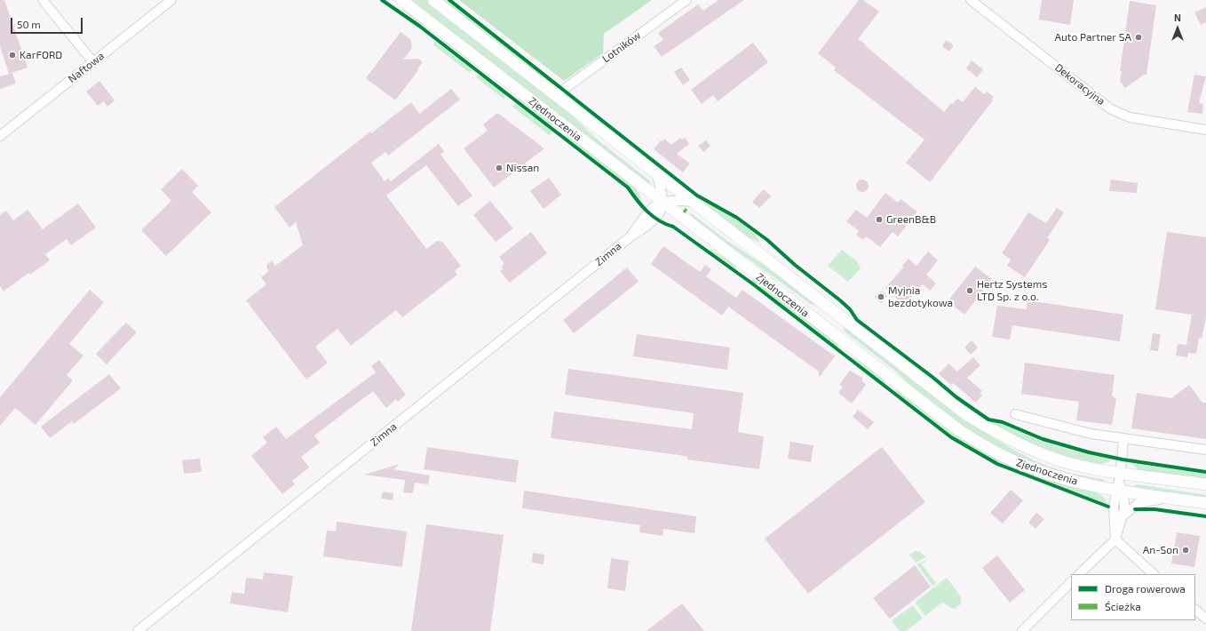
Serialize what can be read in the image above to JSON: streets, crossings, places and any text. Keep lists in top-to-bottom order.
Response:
{
  "streets": {
    "main road": ["Zjednoczenia"],
    "street": [
      "Lotników",
      "Naftowa",
      "Dekoracyjna",
      "Zimna"
    ]
  },
  "crossings": [
    ["Lotników", "Zjednoczenia"],
    ["Zjednoczenia", "Zimna"]
  ],
  "places": [
    "Auto Partner SA",
    "KarFORD",
    "Nissan",
    "GreenB&B",
    "Hertz Systems LTD Sp. z o.o.",
    "Myjnia bezdotykowa",
    "An-Son"
  ],
  "legend": ["Droga rowerowa", "Ścieżka"],
  "scale_bar": "50 m",
  "north": "top"
}
